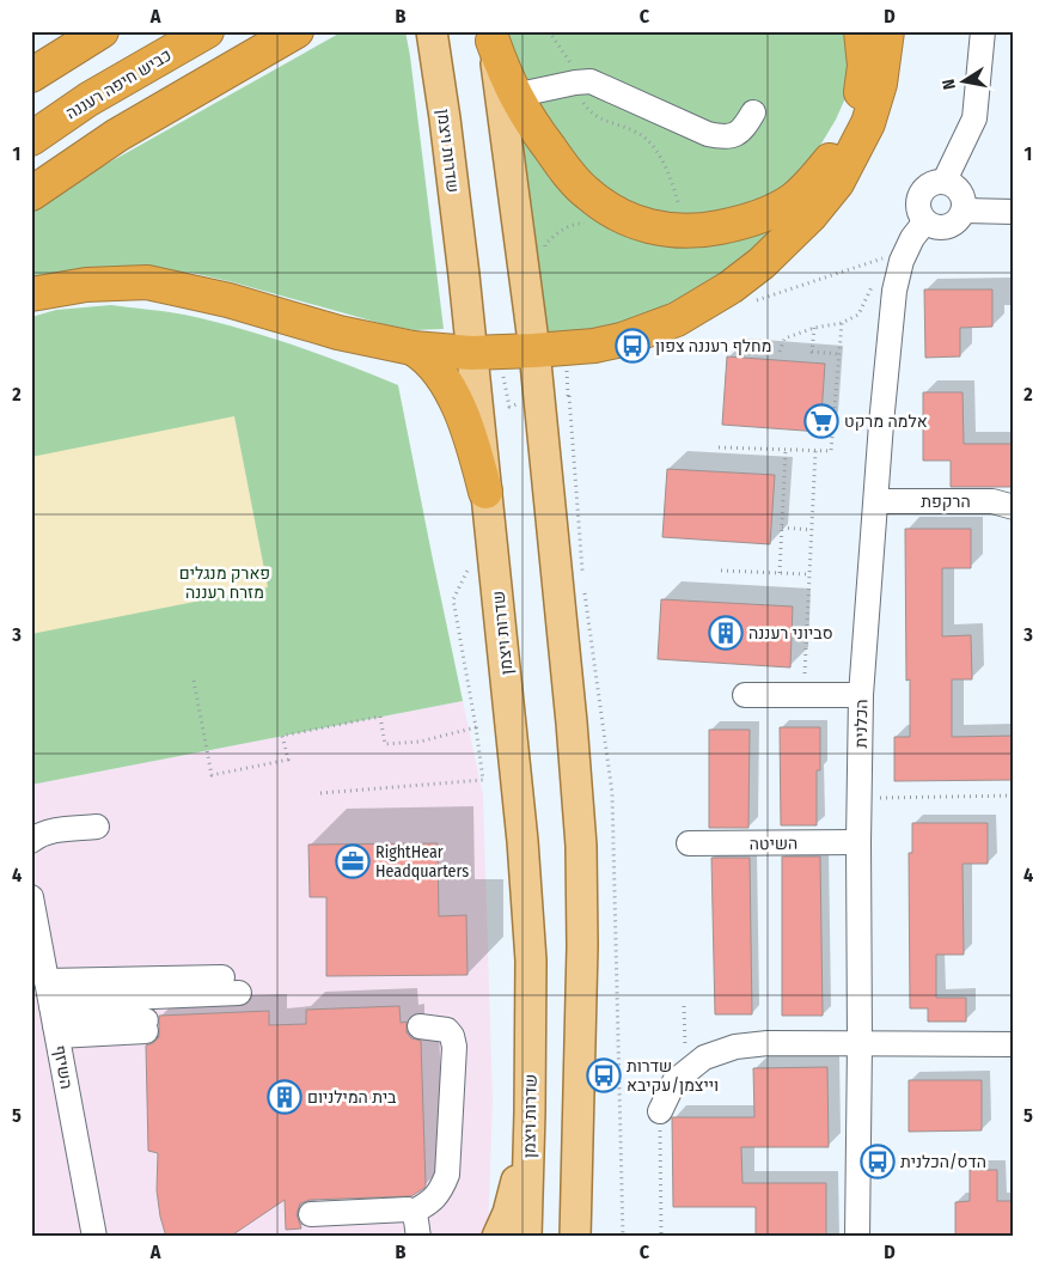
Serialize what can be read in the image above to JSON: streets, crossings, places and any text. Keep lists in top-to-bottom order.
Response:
{
  "streets": {
    "highway": ["כביש חיפה רעננה"],
    "main road": ["שדרות ויצמן"],
    "street": [
      "הרקפת",
      "הכלנית",
      "השיטה",
      "השיזף"
    ]
  },
  "crossings": [
    ["הרקפת", "הכלנית"],
    ["הכלנית", "השיטה"]
  ],
  "parks": ["פארק מנגלים מזרח רעננה"],
  "places": {
    "bus stop": ["מחלף רעננה צפון", "שדרות וייצמן/עקיבא", "הדס/הכלנית"],
    "supermarket": ["אלמה מרקט"],
    "building": ["סביוני רעננה", "בית המילניום"],
    "office": ["RightHear Headquarters"]
  },
  "north": "left",
  "grid": {
    "columns": [
      "A",
      "B",
      "C",
      "D"
    ],
    "rows": [
      "1",
      "2",
      "3",
      "4",
      "5"
    ]
  }
}
